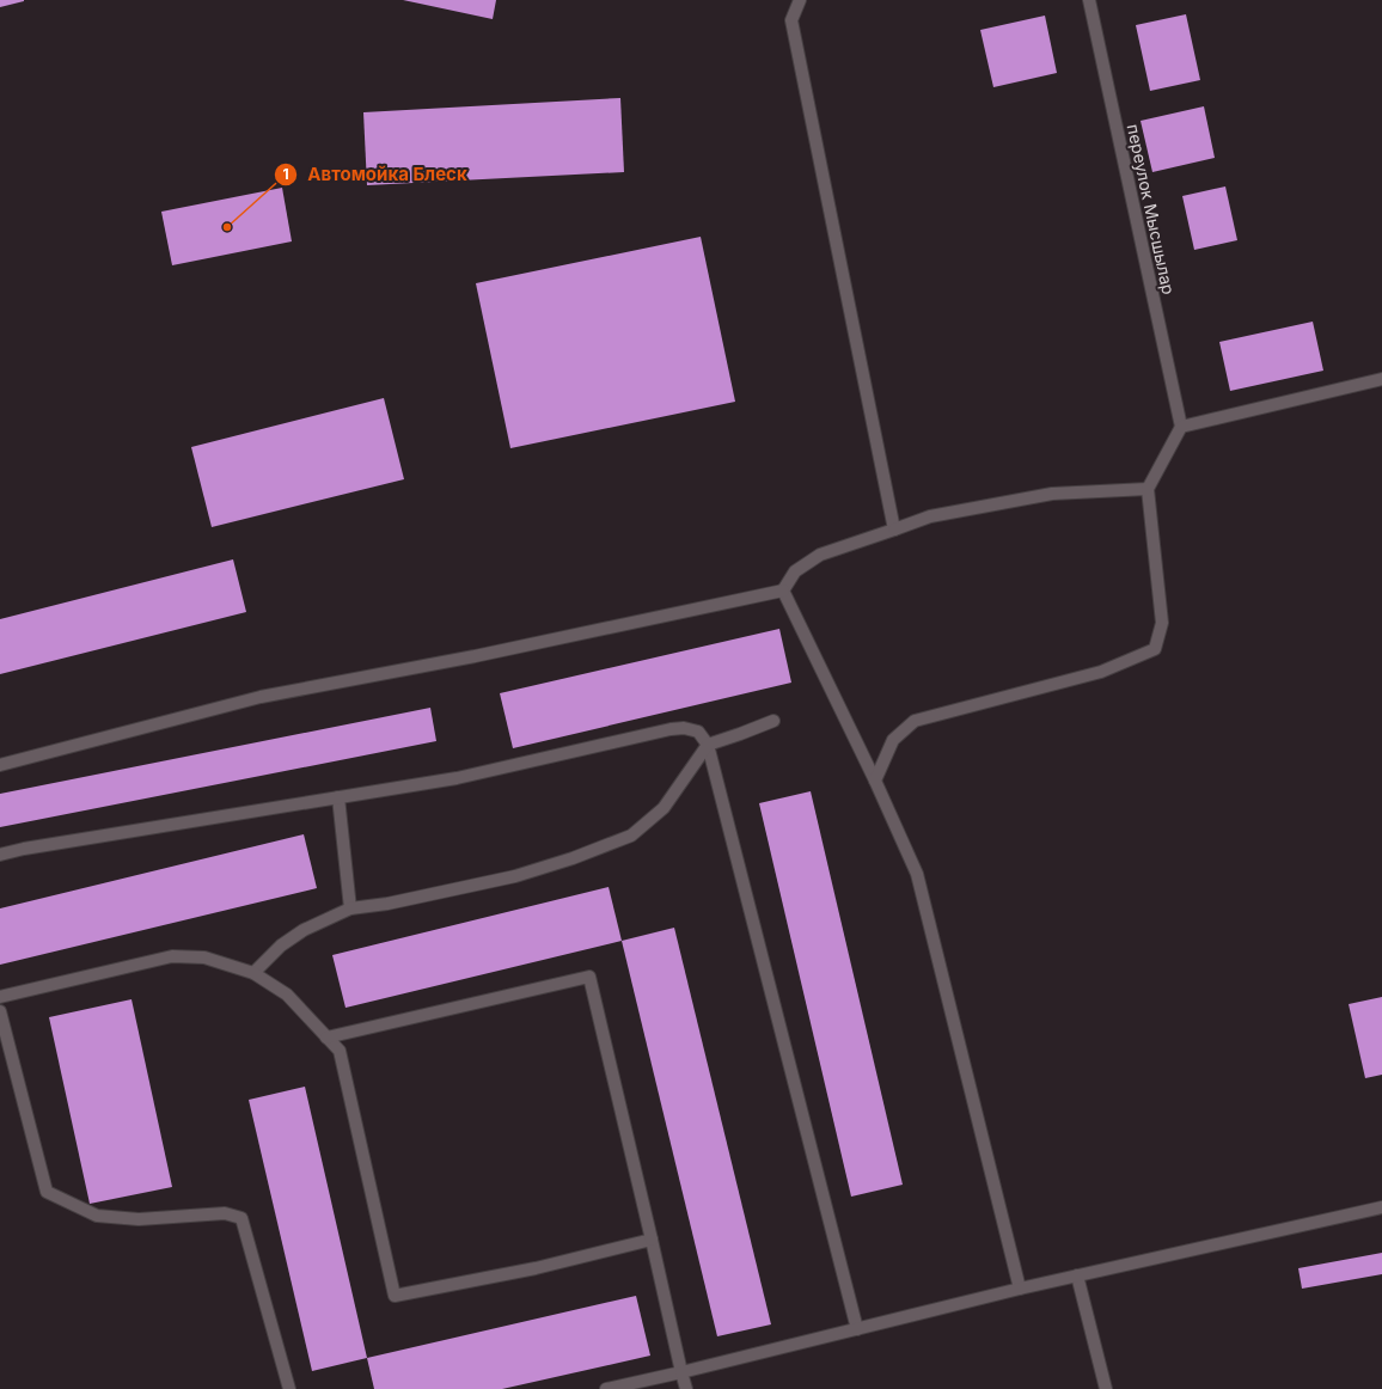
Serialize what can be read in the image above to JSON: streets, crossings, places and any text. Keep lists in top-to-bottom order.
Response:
{
  "streets": {
    "street": ["переулок Мысшылар"]
  },
  "places": ["Автомойка Блеск"]
}
